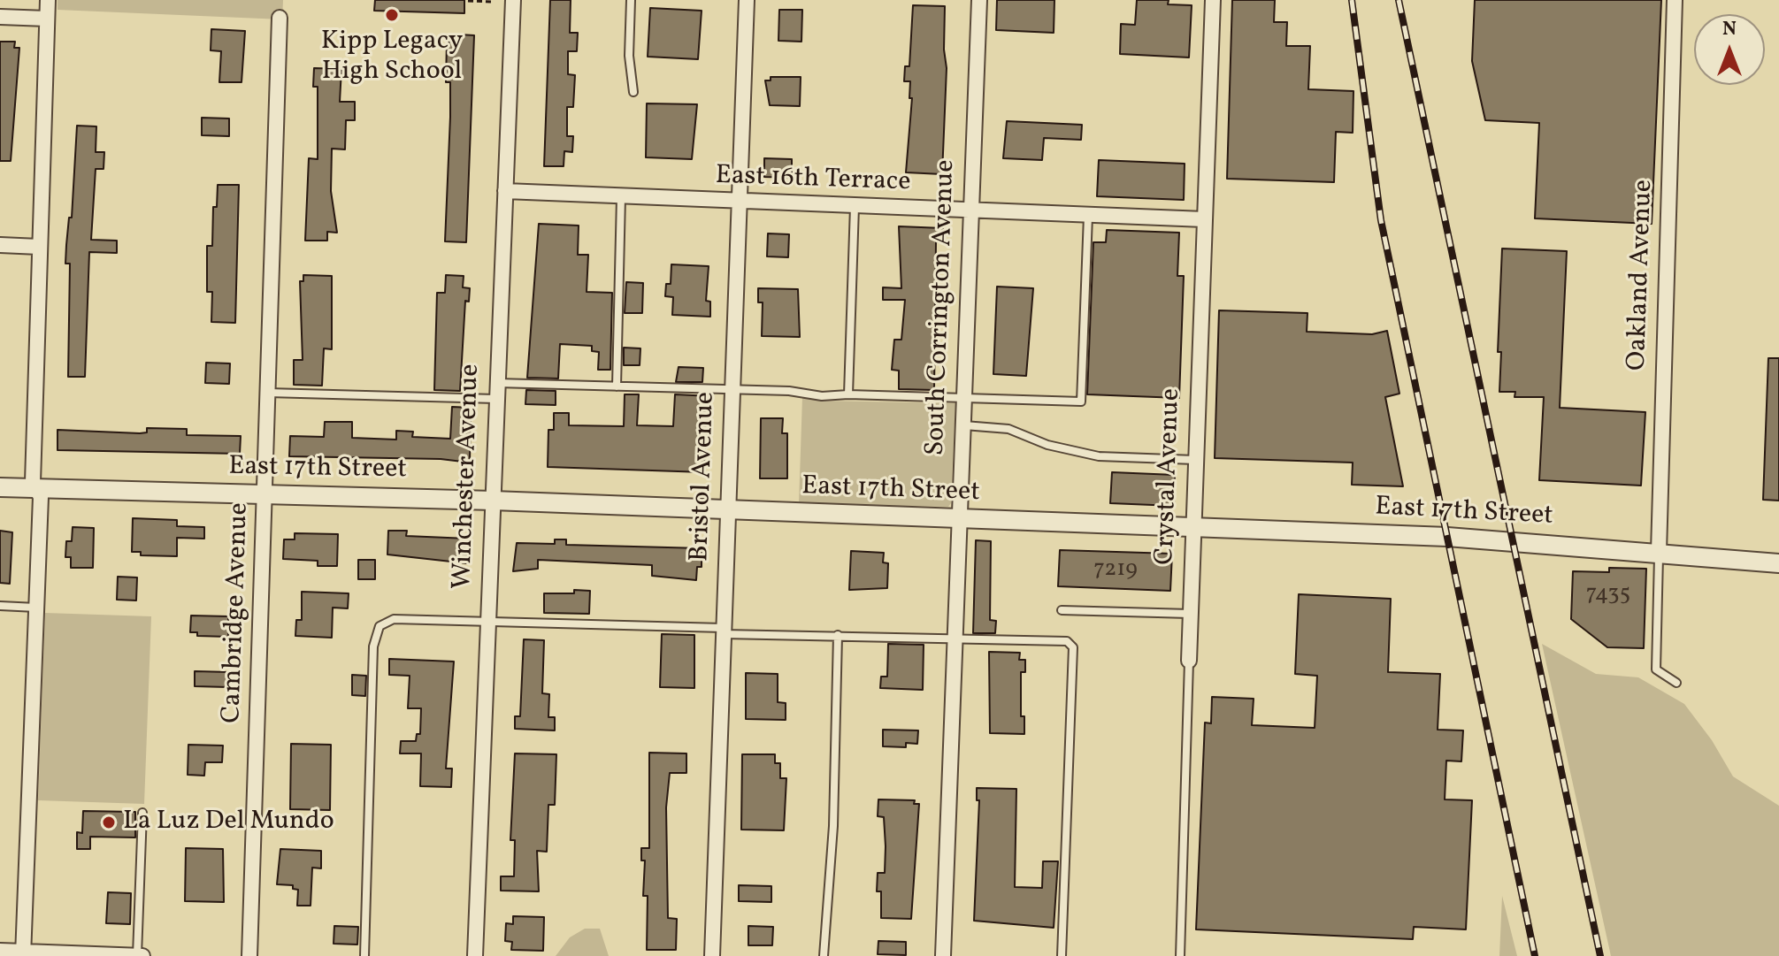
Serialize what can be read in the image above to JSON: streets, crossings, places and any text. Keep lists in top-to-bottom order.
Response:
{
  "streets": {
    "street": [
      "East 16th Terrace",
      "Oakland Avenue",
      "South Corrington Avenue",
      "East 17th Street",
      "Winchester Avenue",
      "Bristol Avenue",
      "Crystal Avenue",
      "Cambridge Avenue"
    ]
  },
  "crossings": [
    ["East 16th Terrace", "South Corrington Avenue"],
    ["East 16th Terrace", "Winchester Avenue"],
    ["East 16th Terrace", "Bristol Avenue"],
    ["East 16th Terrace", "Crystal Avenue"],
    ["Oakland Avenue", "East 17th Street"],
    ["South Corrington Avenue", "East 17th Street"],
    ["East 17th Street", "Winchester Avenue"],
    ["East 17th Street", "Bristol Avenue"],
    ["East 17th Street", "Crystal Avenue"],
    ["East 17th Street", "Cambridge Avenue"]
  ],
  "places": ["Kipp Legacy High School", "La Luz Del Mundo"],
  "house_numbers": ["7219", "7435"],
  "north": "top"
}
